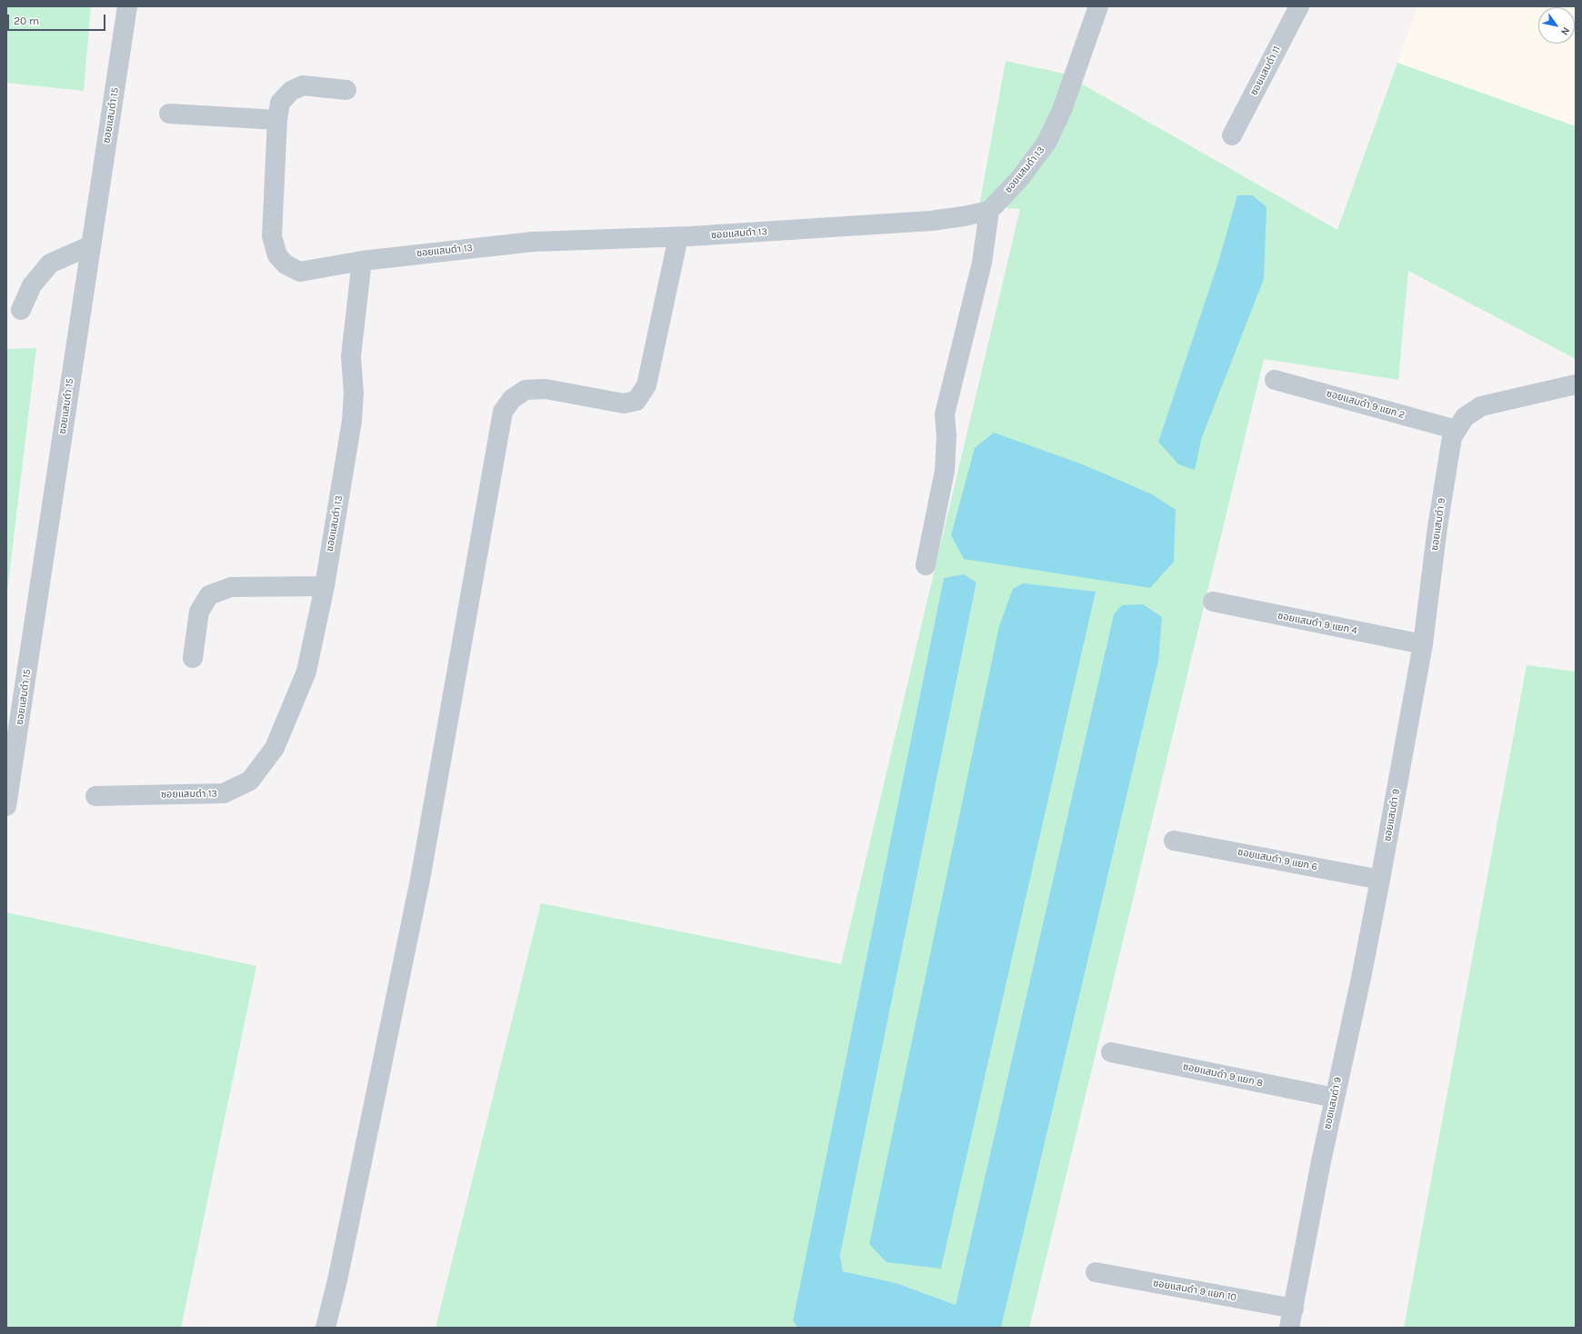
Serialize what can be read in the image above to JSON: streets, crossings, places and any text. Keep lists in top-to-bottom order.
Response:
{
  "streets": {
    "street": [
      "ซอยแสมดำ 11",
      "ซอยแสมดำ 15",
      "ซอยแสมดำ 13",
      "ซอยแสมดำ 9 แยก 2",
      "ซอยแสมดำ 9",
      "ซอยแสมดำ 9 แยก 4",
      "ซอยแสมดำ 9 แยก 6",
      "ซอยแสมดำ 9 แยก 8",
      "ซอยแสมดำ 9 แยก 10"
    ]
  },
  "crossings": [
    ["ซอยแสมดำ 9 แยก 2", "ซอยแสมดำ 9"],
    ["ซอยแสมดำ 9", "ซอยแสมดำ 9 แยก 4"],
    ["ซอยแสมดำ 9", "ซอยแสมดำ 9 แยก 6"],
    ["ซอยแสมดำ 9", "ซอยแสมดำ 9 แยก 8"],
    ["ซอยแสมดำ 9", "ซอยแสมดำ 9 แยก 10"]
  ],
  "scale_bar": "20 m",
  "north": "bottom right"
}
